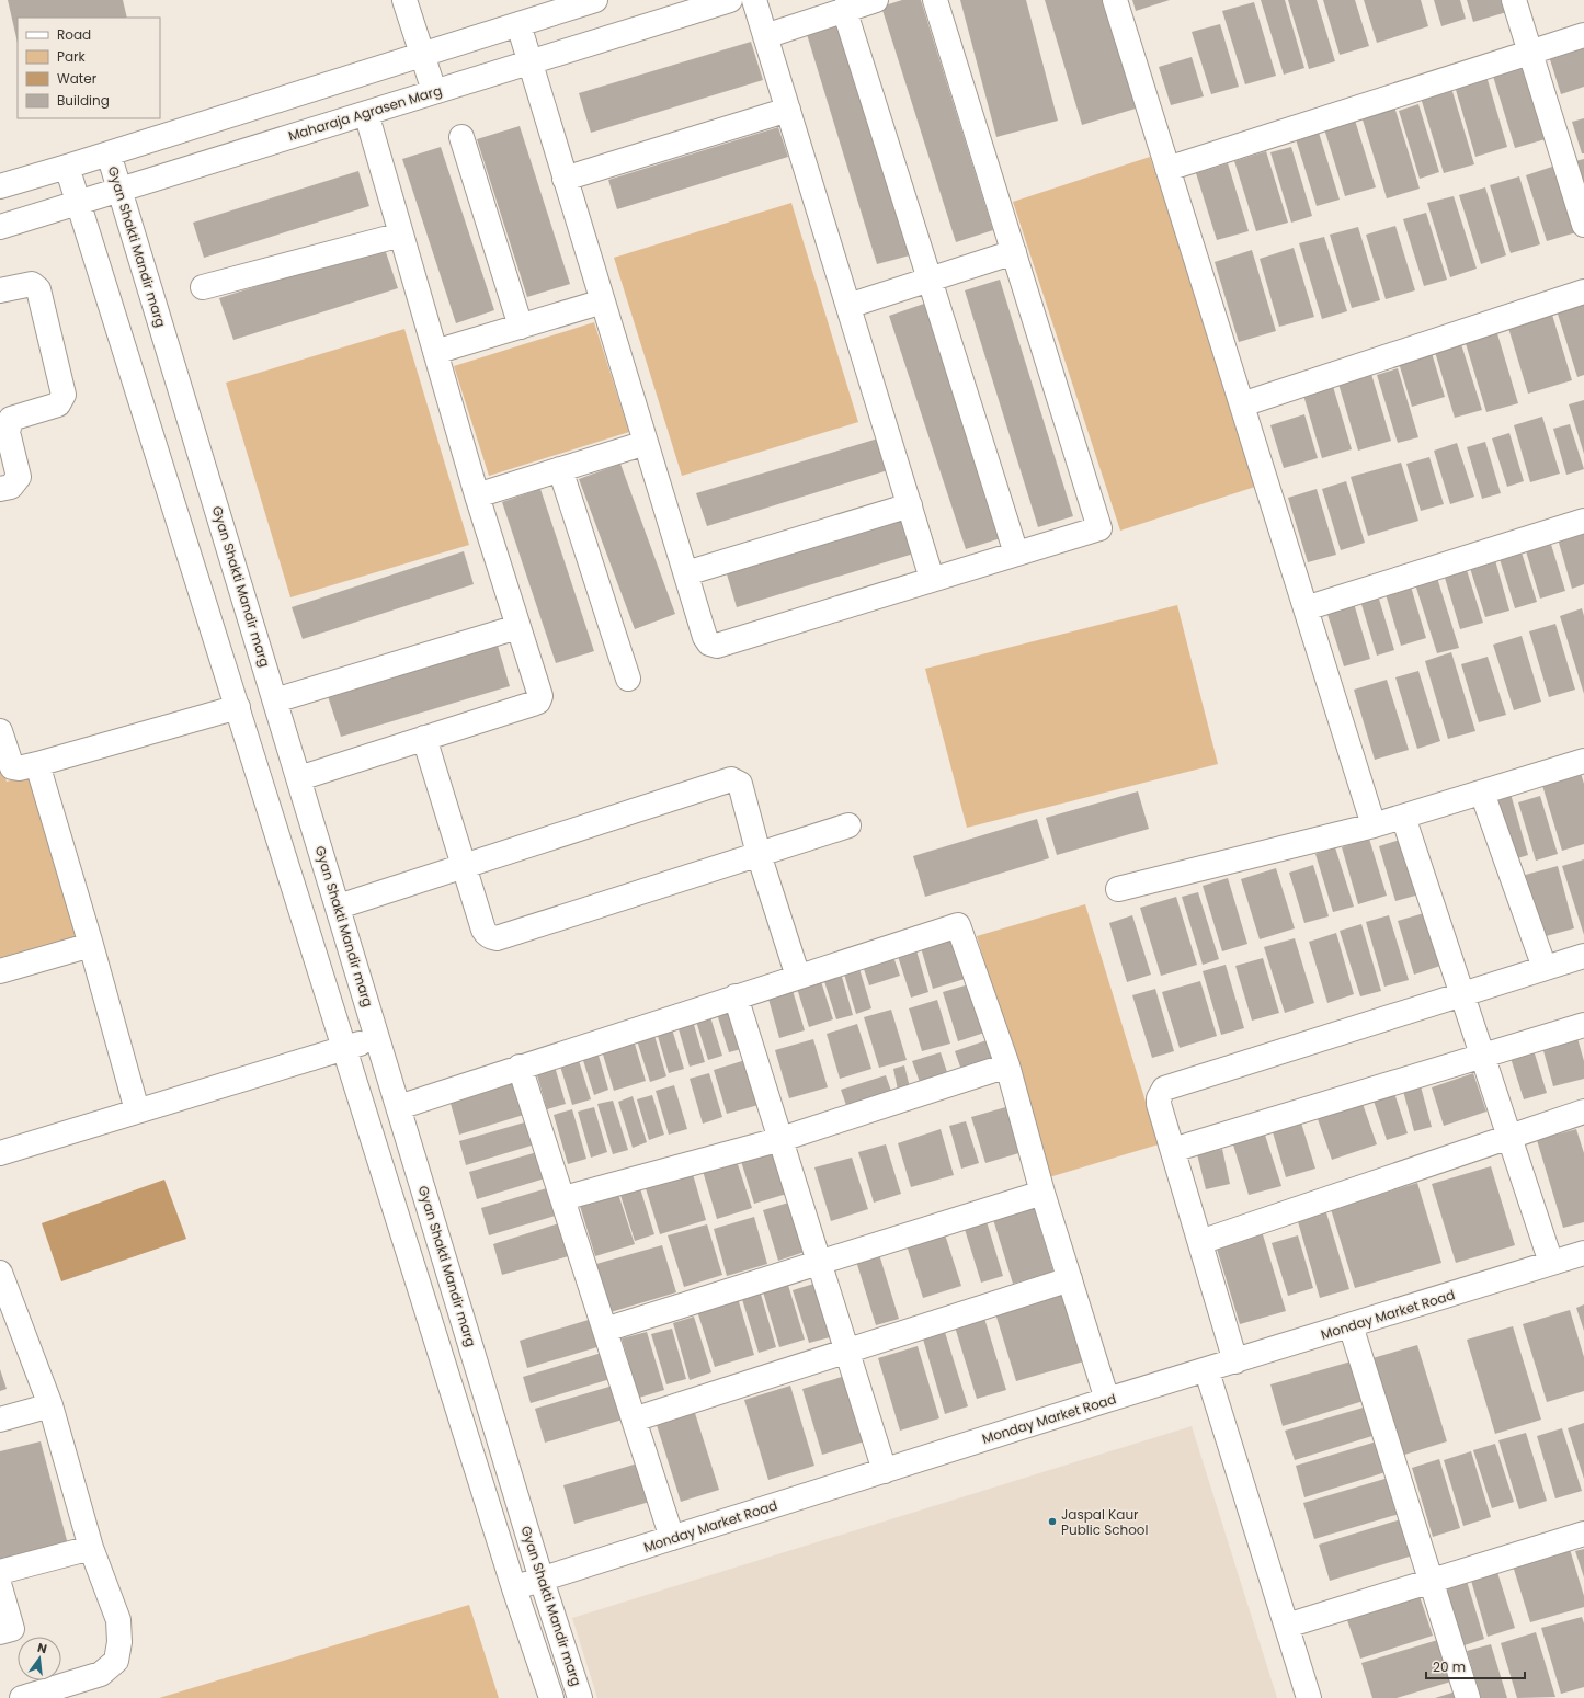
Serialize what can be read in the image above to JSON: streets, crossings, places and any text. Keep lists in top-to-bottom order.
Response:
{
  "streets": {
    "street": ["Maharaja Agrasen Marg", "Gyan Shakti Mandir marg", "Monday Market Road"]
  },
  "crossings": [
    ["Maharaja Agrasen Marg", "Gyan Shakti Mandir marg"],
    ["Gyan Shakti Mandir marg", "Monday Market Road"]
  ],
  "places": ["Jaspal Kaur Public School"],
  "legend": [
    "Road",
    "Park",
    "Water",
    "Building"
  ],
  "scale_bar": "20 m",
  "north": "top"
}
